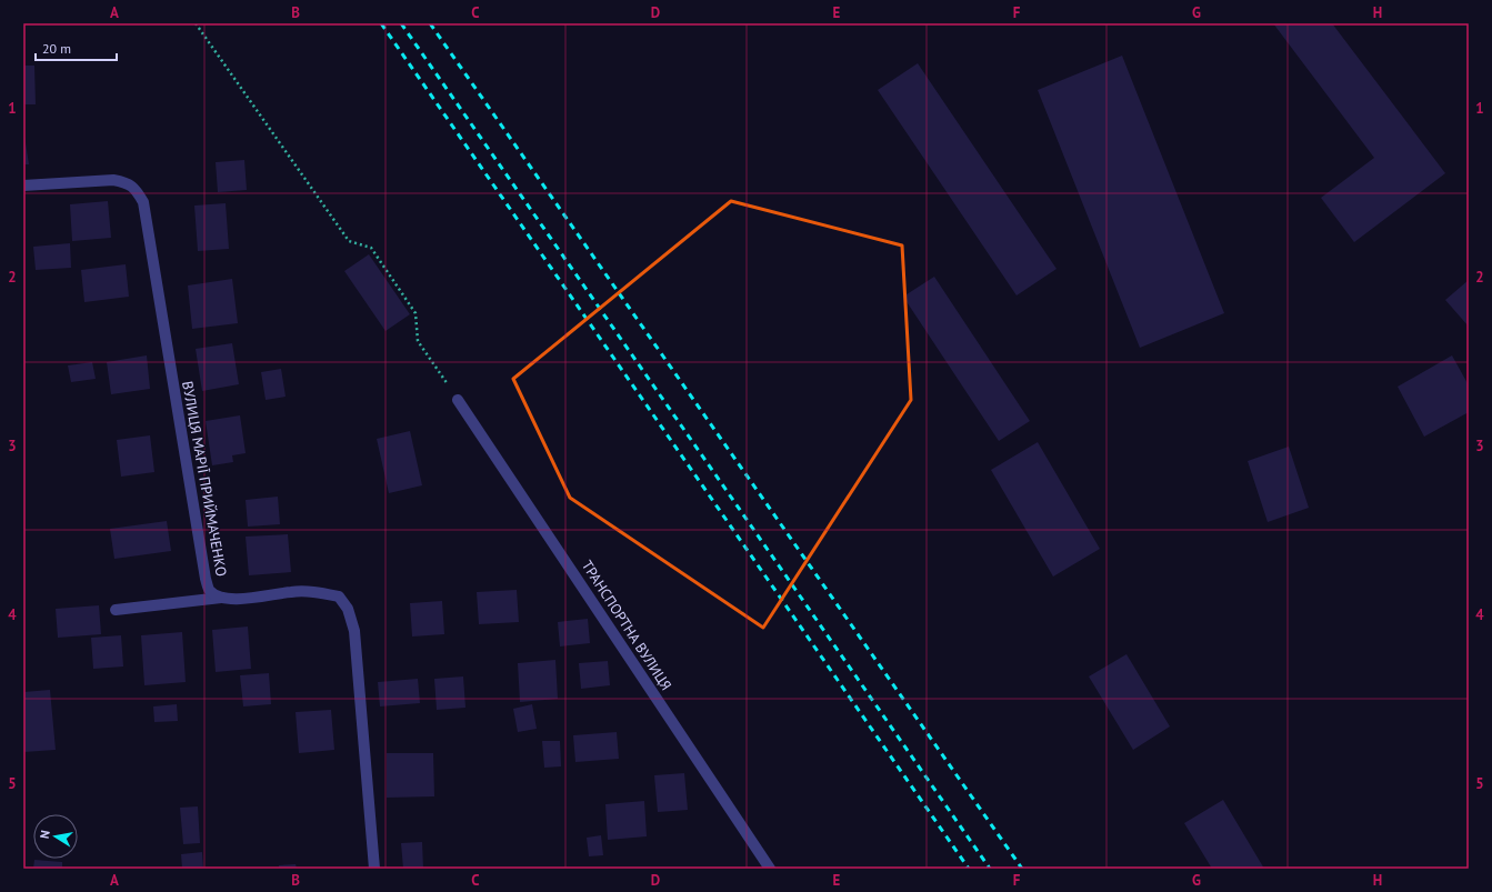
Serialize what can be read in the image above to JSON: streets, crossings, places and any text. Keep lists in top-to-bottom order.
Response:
{
  "streets": {
    "street": ["ВУЛИЦЯ МАРІЇ ПРИЙМАЧЕНКО", "ТРАНСПОРТНА ВУЛИЦЯ"]
  },
  "scale_bar": "20 m",
  "north": "left",
  "grid": {
    "columns": [
      "A",
      "B",
      "C",
      "D",
      "E",
      "F",
      "G",
      "H"
    ],
    "rows": [
      "1",
      "2",
      "3",
      "4",
      "5"
    ]
  }
}
